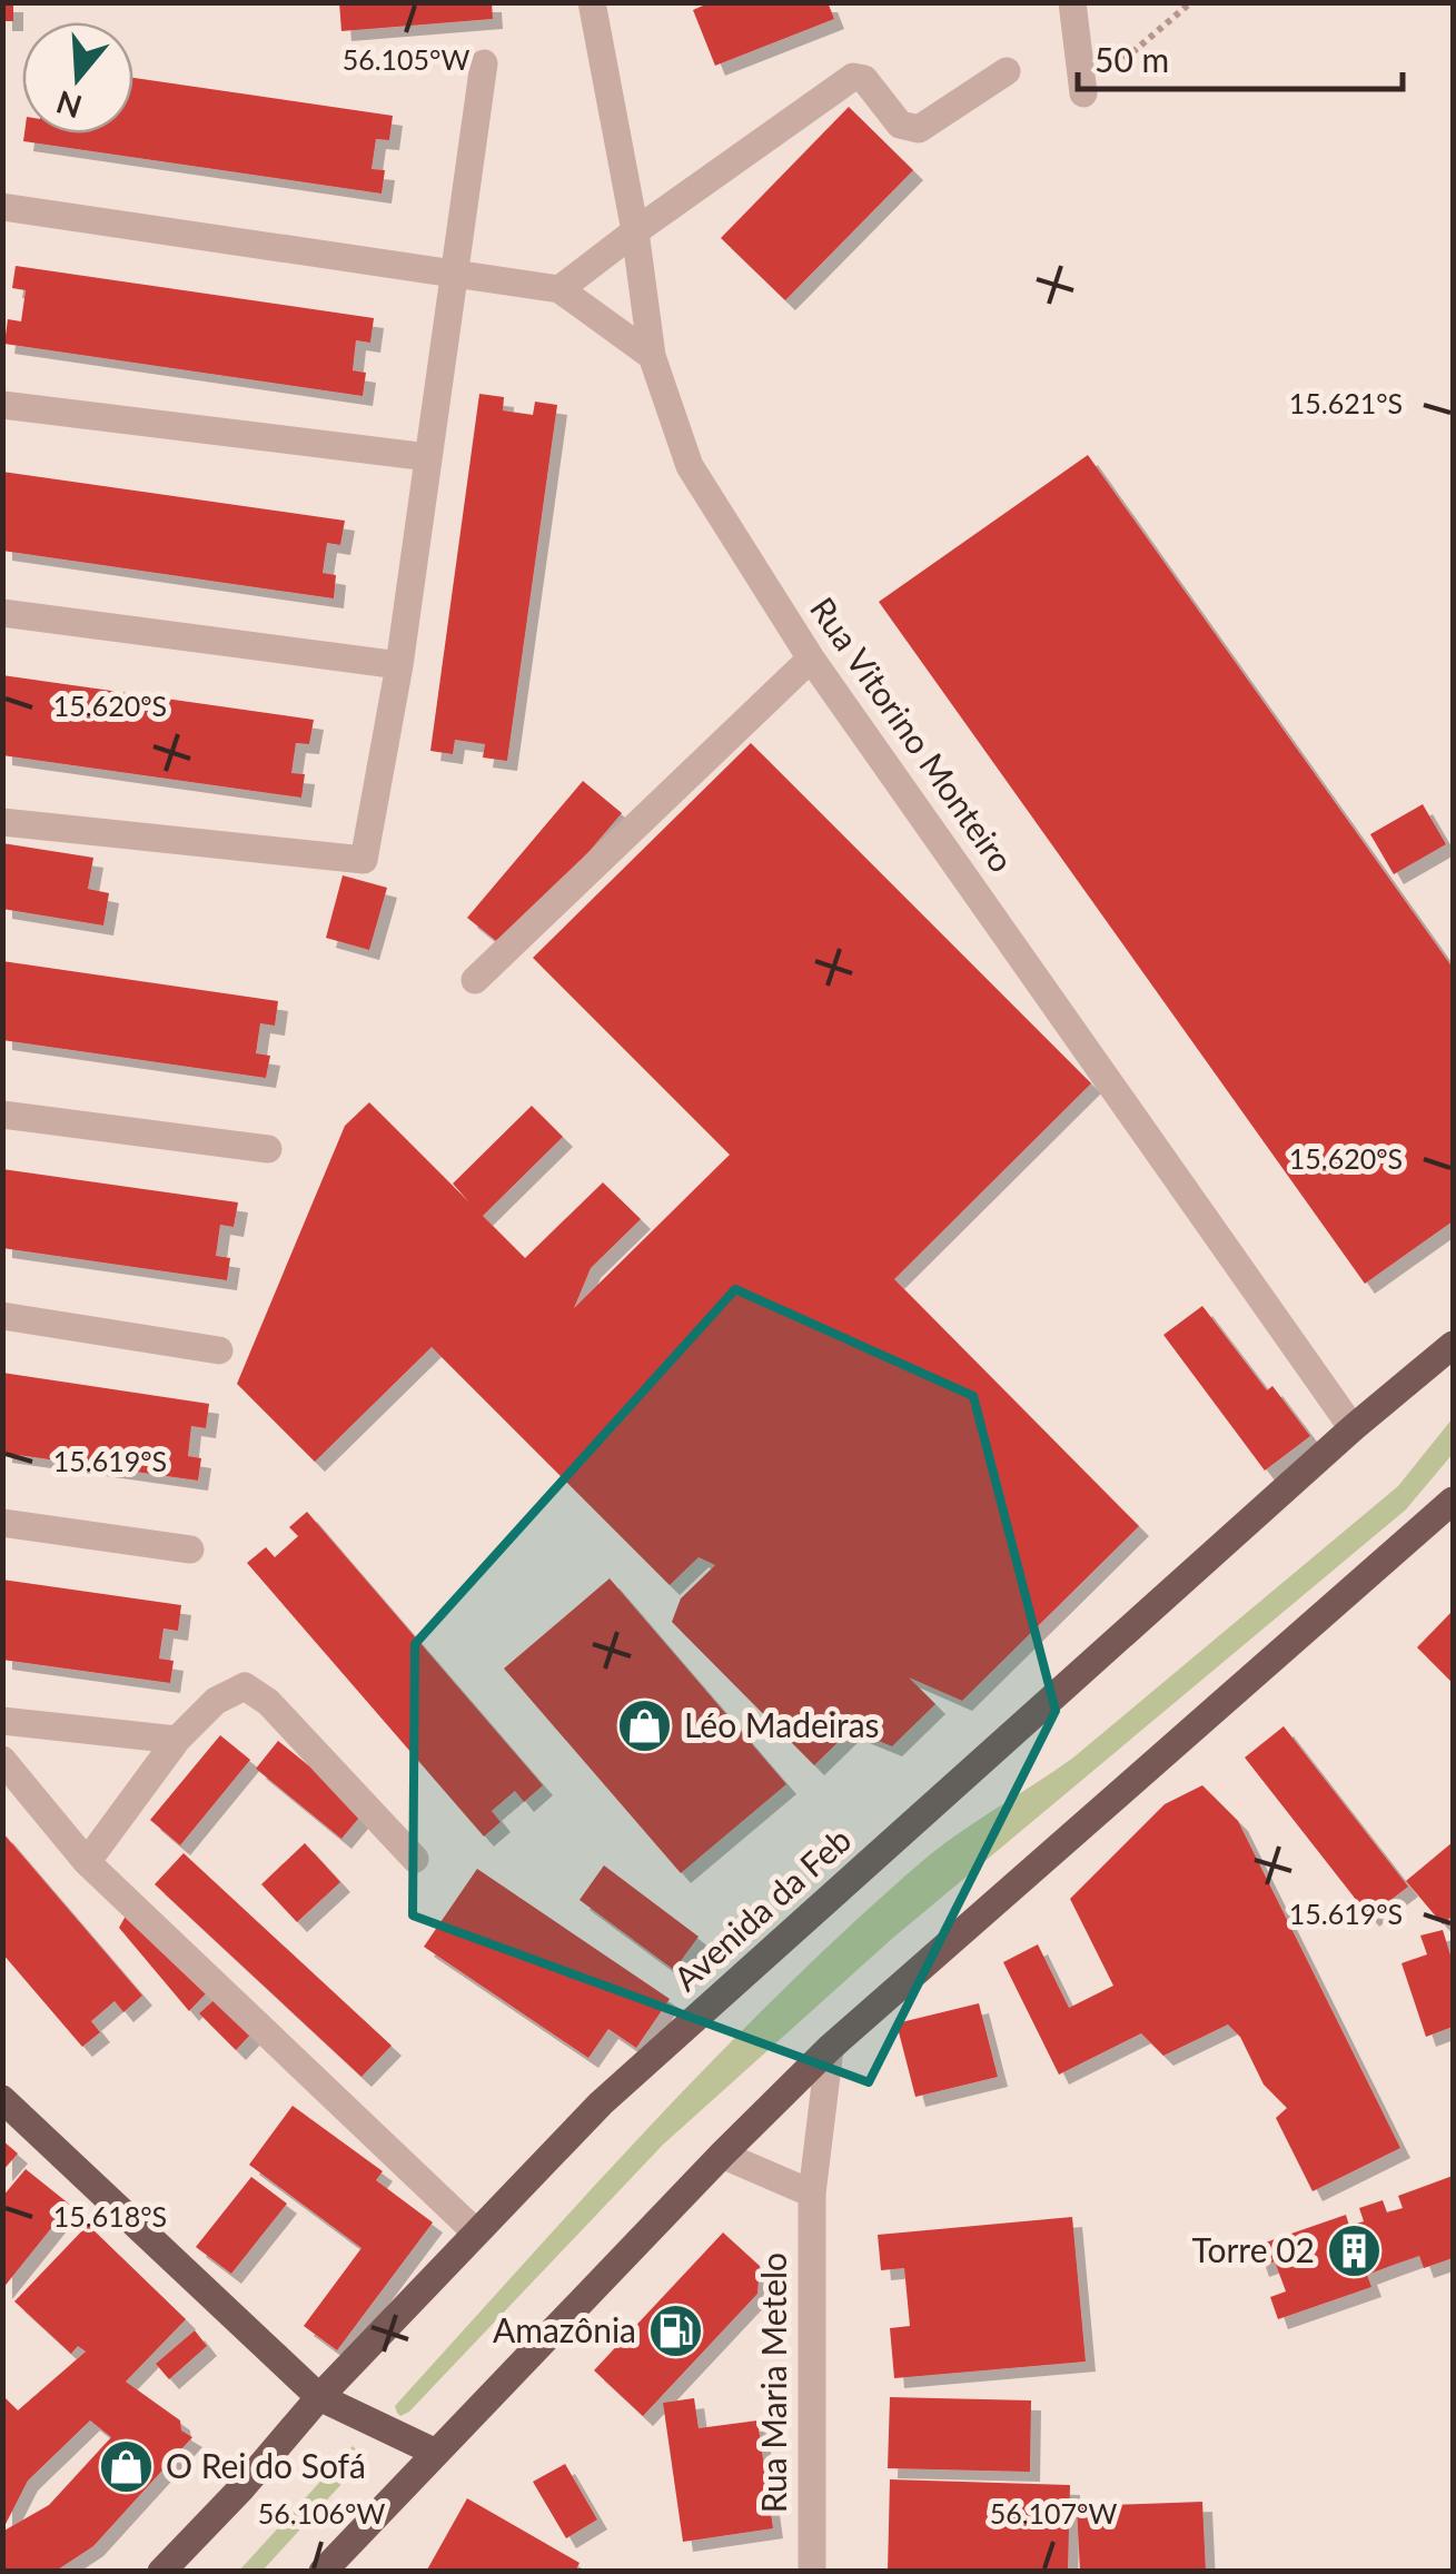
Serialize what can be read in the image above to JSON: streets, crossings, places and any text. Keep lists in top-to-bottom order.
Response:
{
  "streets": {
    "main road": ["Avenida da Feb"],
    "street": ["Rua Vitorino Monteiro", "Rua Maria Metelo"]
  },
  "crossings": [
    ["Rua Vitorino Monteiro", "Avenida da Feb"]
  ],
  "places": {
    "shop": ["Léo Madeiras", "O Rei do Sofá"],
    "building": ["Torre 02"],
    "fuel station": ["Amazônia"]
  },
  "scale_bar": "50 m",
  "north": "bottom",
  "coordinates": [
    "56.105°W",
    "15.621°S",
    "15.620°S",
    "15.619°S",
    "15.618°S",
    "56.106°W",
    "56.107°W"
  ]
}
